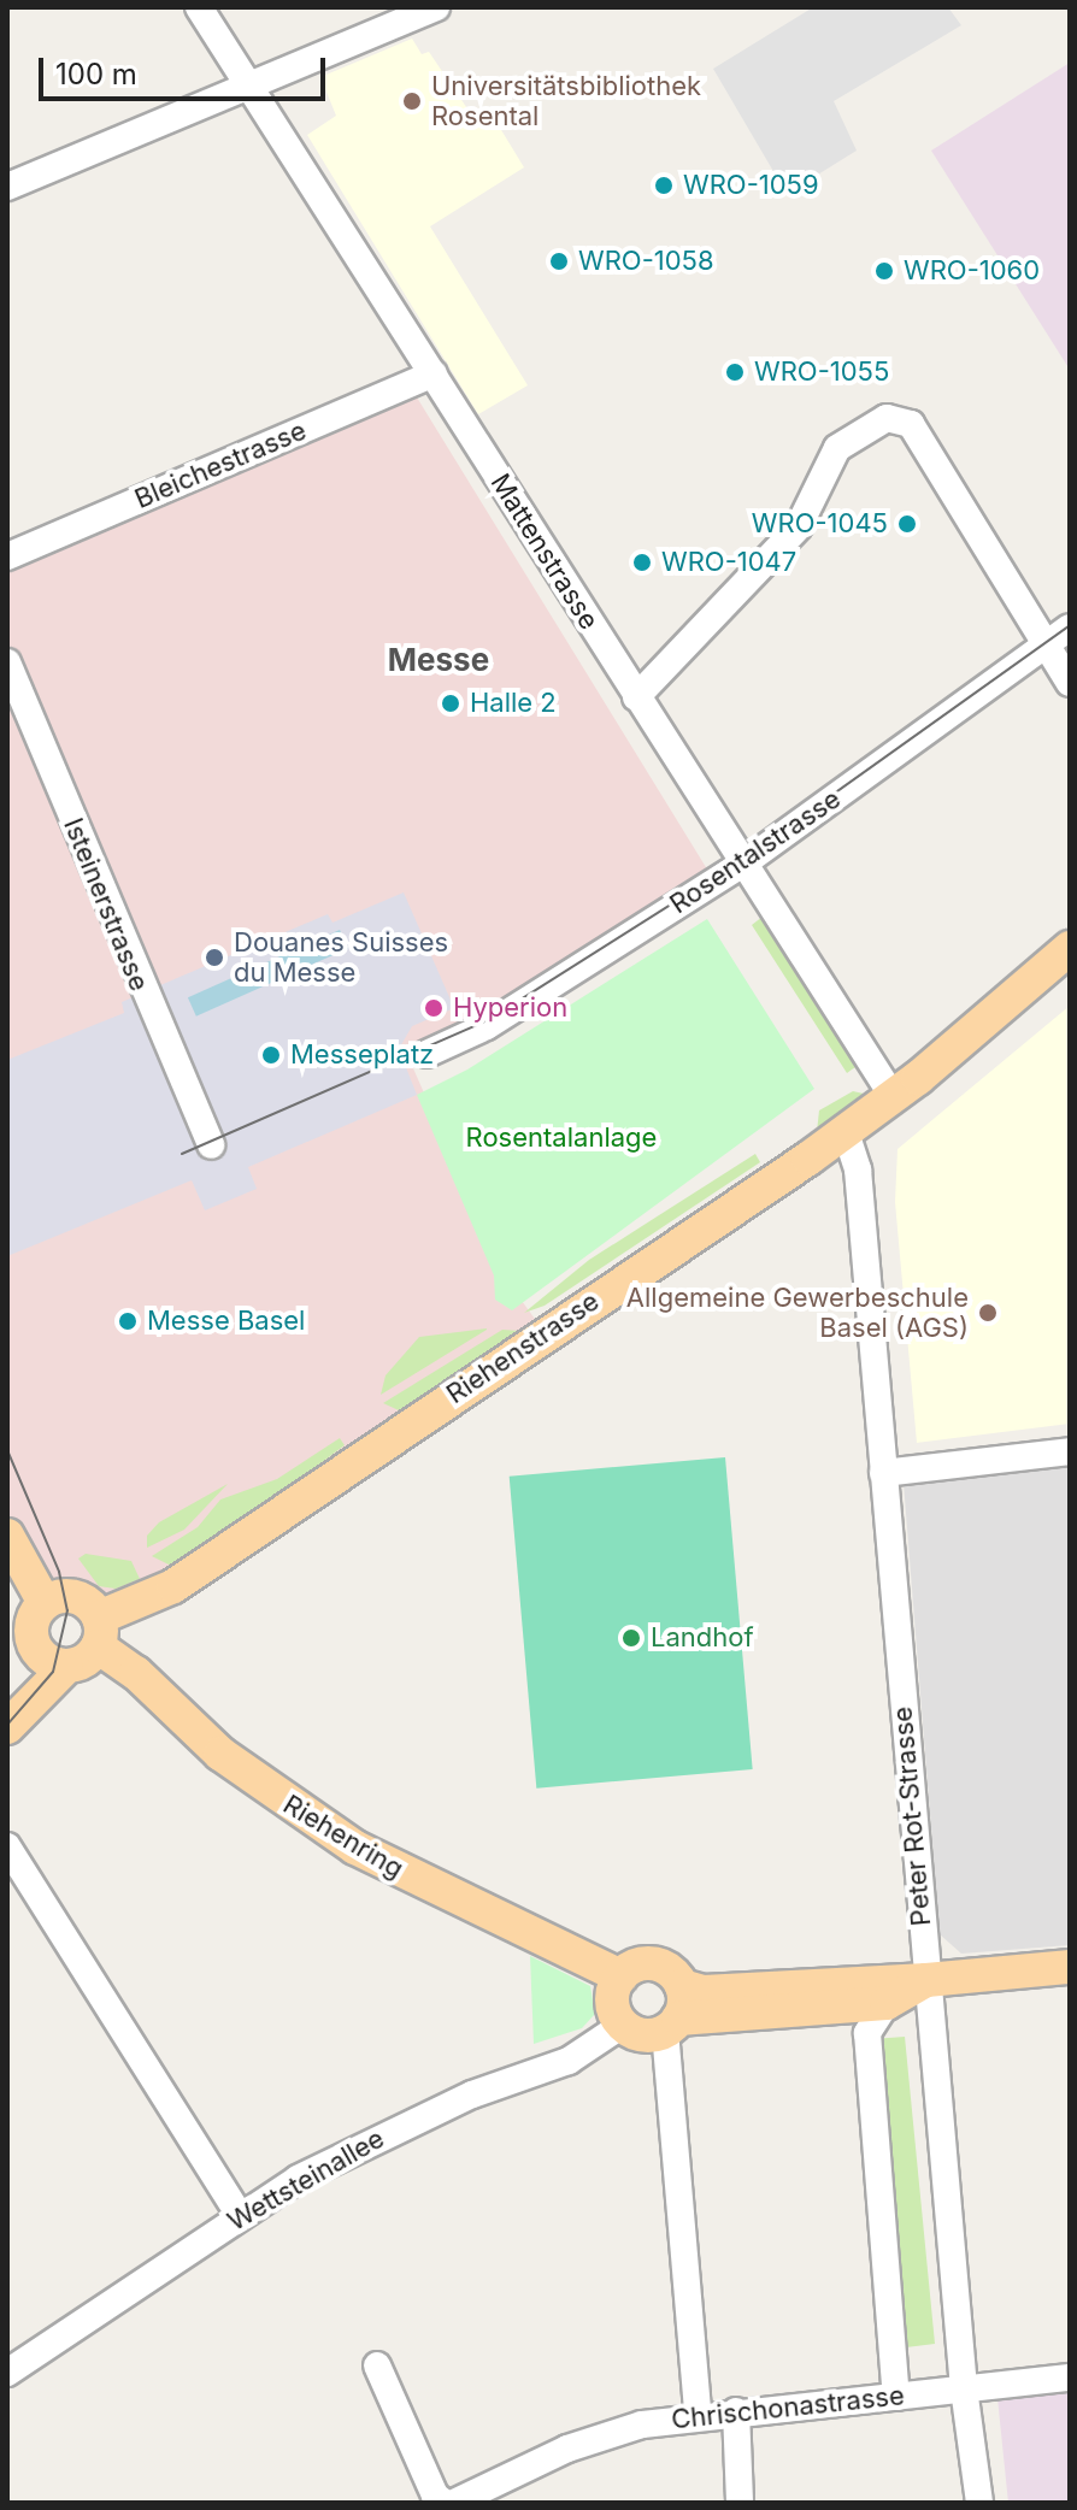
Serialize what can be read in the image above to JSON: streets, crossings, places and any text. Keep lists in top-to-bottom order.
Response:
{
  "streets": {
    "main road": ["Riehenstrasse", "Riehenring"],
    "street": [
      "Bleichestrasse",
      "Mattenstrasse",
      "Rosentalstrasse",
      "Isteinerstrasse",
      "Peter Rot-Strasse",
      "Wettsteinallee",
      "Chrischonastrasse"
    ]
  },
  "crossings": [
    ["Bleichestrasse", "Mattenstrasse"],
    ["Mattenstrasse", "Rosentalstrasse"],
    ["Mattenstrasse", "Riehenstrasse"],
    ["Riehenstrasse", "Peter Rot-Strasse"],
    ["Riehenstrasse", "Riehenring"],
    ["Peter Rot-Strasse", "Chrischonastrasse"],
    ["Riehenring", "Wettsteinallee"]
  ],
  "districts": ["Messe"],
  "parks": ["Rosentalanlage"],
  "places": [
    "Universitätsbibliothek Rosental",
    "WRO-1059",
    "WRO-1058",
    "WRO-1060",
    "WRO-1055",
    "WRO-1045",
    "WRO-1047",
    "Halle 2",
    "Douanes Suisses du Messe",
    "Hyperion",
    "Messeplatz",
    "Allgemeine Gewerbeschule Basel (AGS)",
    "Messe Basel",
    "Landhof"
  ],
  "scale_bar": "100 m"
}
